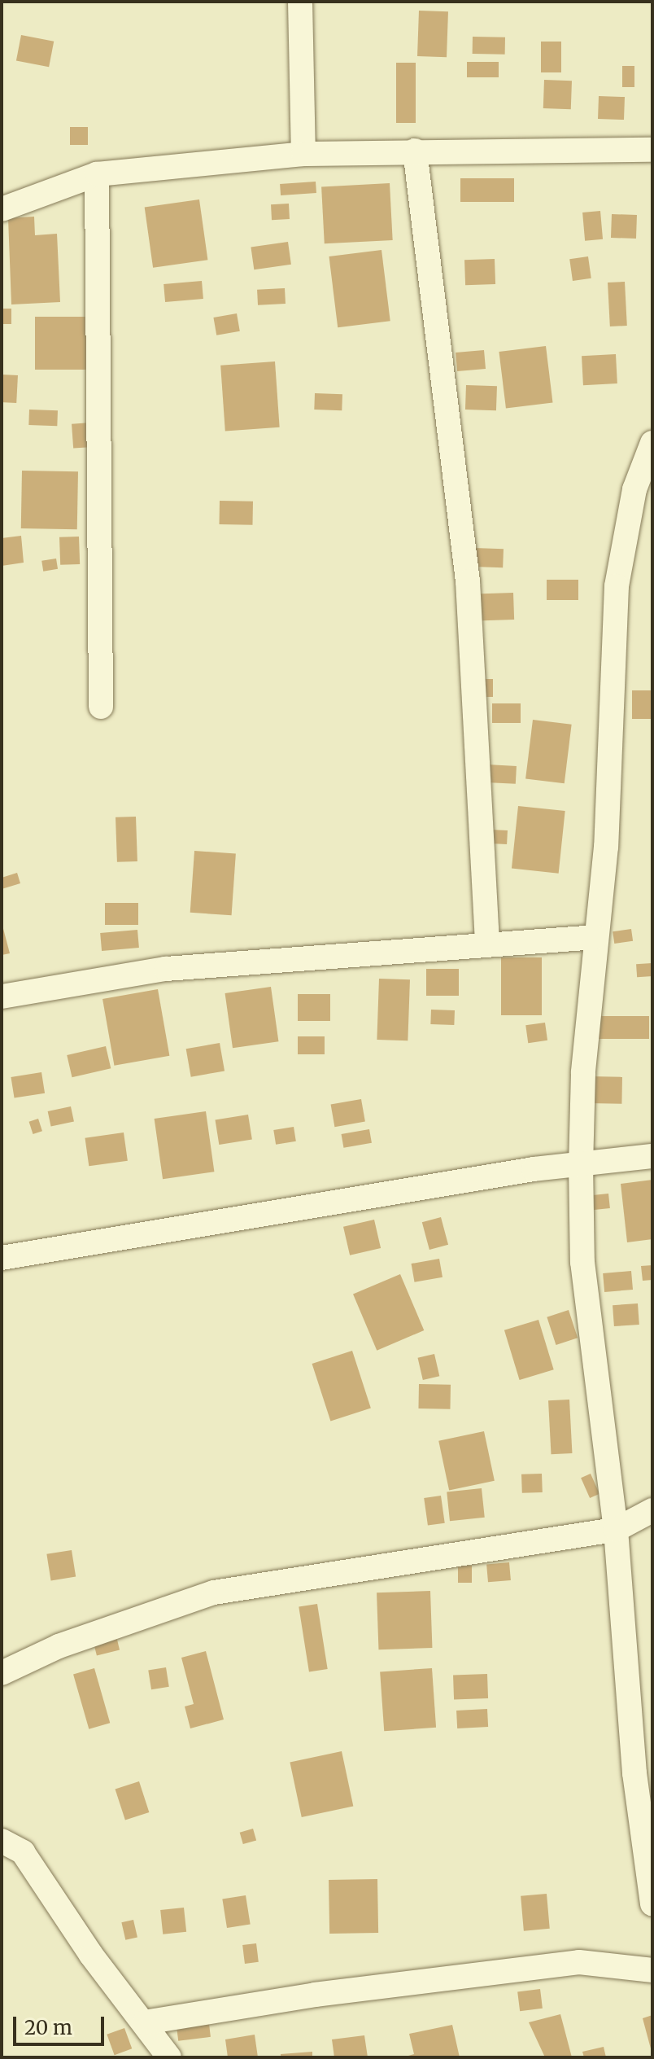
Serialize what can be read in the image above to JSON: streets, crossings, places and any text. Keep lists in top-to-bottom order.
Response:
{
  "scale_bar": "20 m"
}
